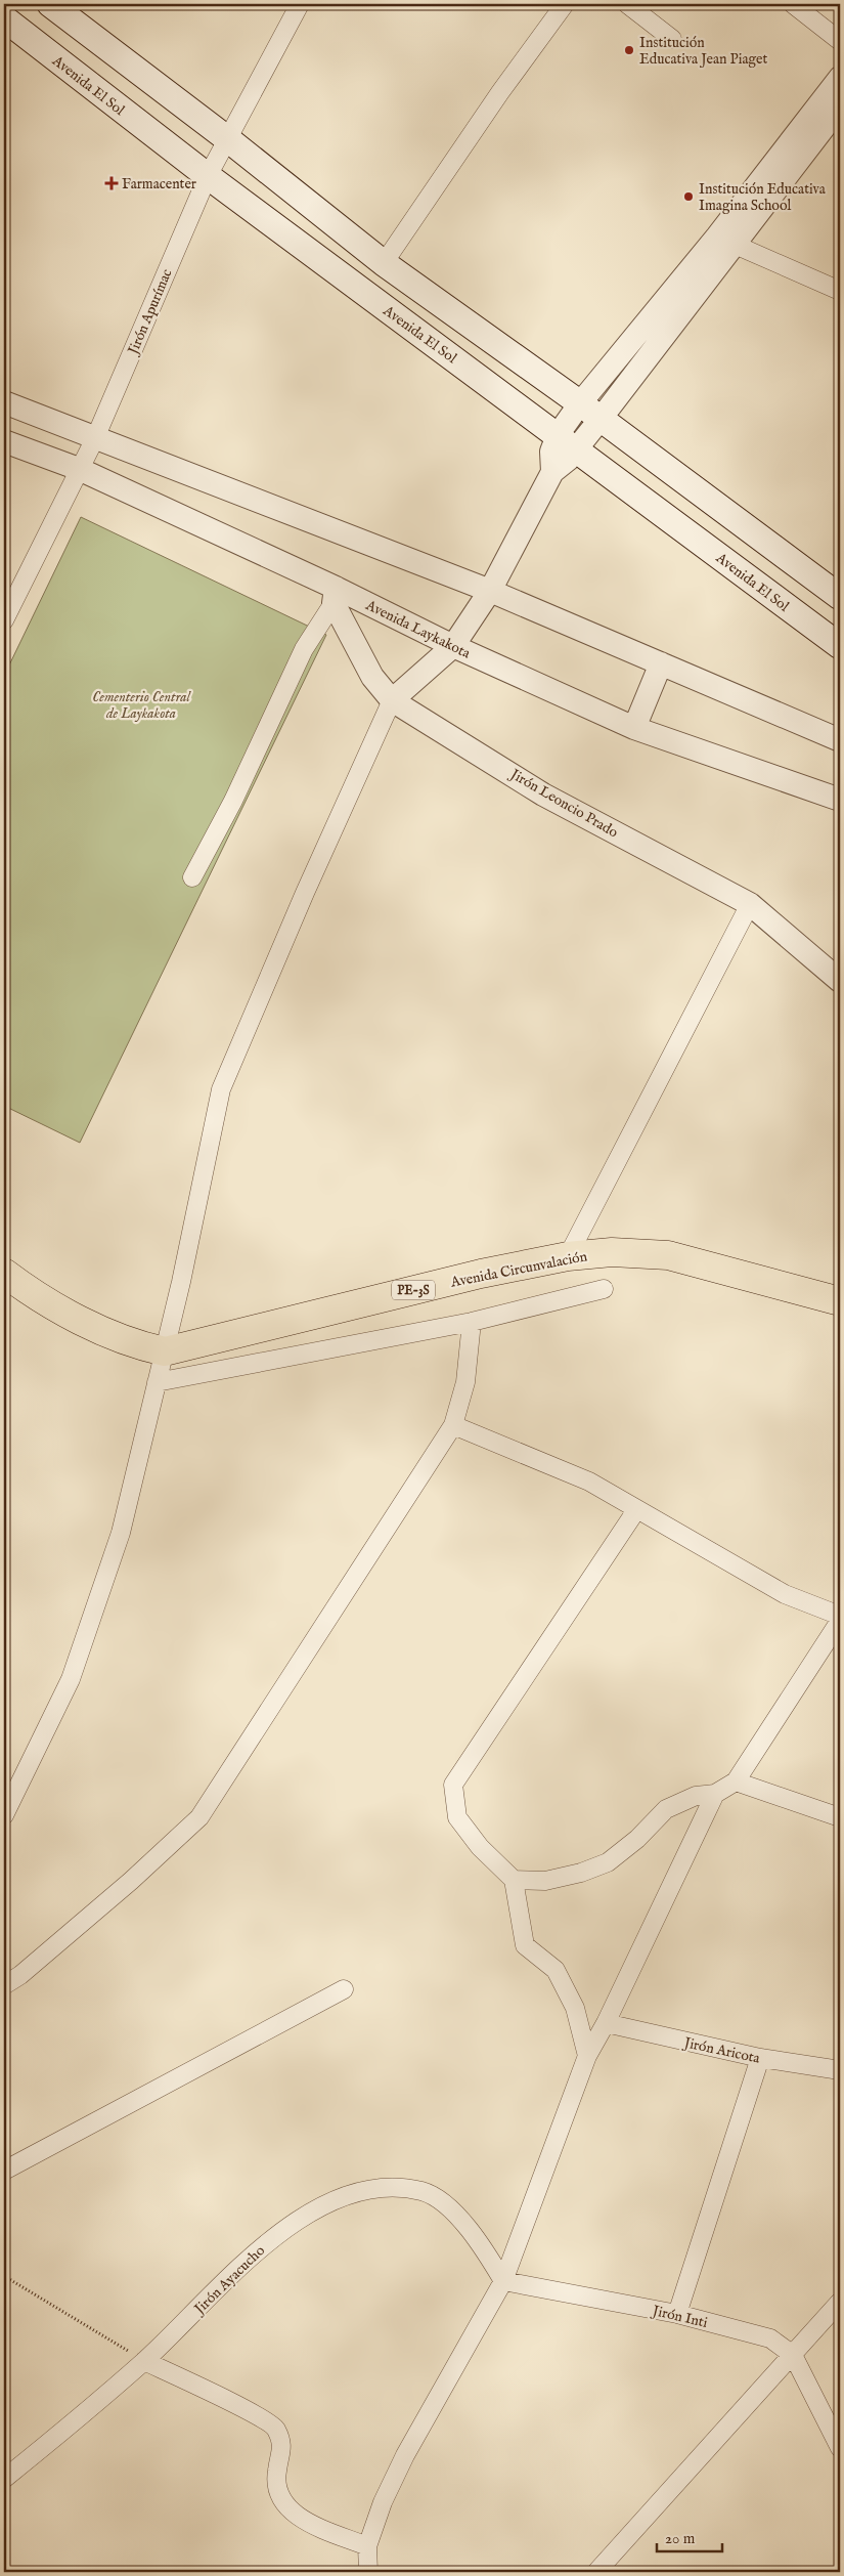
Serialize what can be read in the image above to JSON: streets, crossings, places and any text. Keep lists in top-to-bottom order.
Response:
{
  "streets": {
    "highway": ["Avenida Circunvalación", "PE-3S"],
    "main road": ["Avenida El Sol"],
    "street": [
      "Jirón Apurímac",
      "Avenida Laykakota",
      "Jirón Leoncio Prado",
      "Jirón Aricota",
      "Jirón Ayacucho",
      "Jirón Inti"
    ]
  },
  "crossings": [
    ["Avenida El Sol", "Jirón Apurímac"],
    ["Jirón Apurímac", "Avenida Laykakota"],
    ["Avenida Laykakota", "Jirón Leoncio Prado"],
    ["Jirón Ayacucho", "Jirón Inti"]
  ],
  "parks": ["Cementerio Central de Laykakota"],
  "places": {
    "other": ["Institución Educativa Jean Piaget", "Institución Educativa Imagina School"],
    "health": ["Farmacenter"]
  },
  "scale_bar": "20 m"
}
